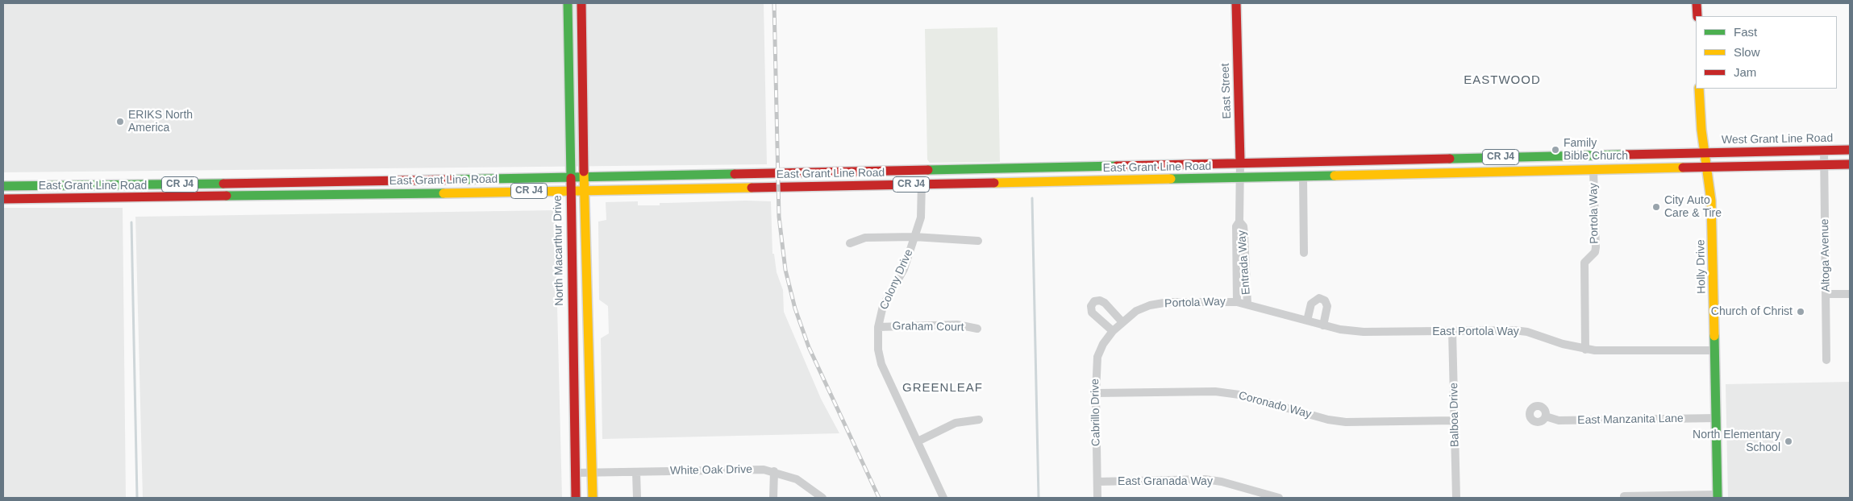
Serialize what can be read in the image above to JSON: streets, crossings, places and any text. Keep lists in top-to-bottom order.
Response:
{
  "streets": {
    "main road": [
      "East Street",
      "West Grant Line Road",
      "CR J4",
      "East Grant Line Road",
      "North Macarthur Drive",
      "Holly Drive"
    ],
    "street": [
      "Portola Way",
      "Altoga Avenue",
      "Entrada Way",
      "Colony Drive",
      "Graham Court",
      "East Portola Way",
      "Coronado Way",
      "Cabrillo Drive",
      "Balboa Drive",
      "East Manzanita Lane",
      "White Oak Drive",
      "East Granada Way"
    ]
  },
  "crossings": [
    ["East Street", "East Grant Line Road"],
    ["East Street", "Entrada Way"],
    ["West Grant Line Road", "East Grant Line Road"],
    ["West Grant Line Road", "Altoga Avenue"],
    ["West Grant Line Road", "Holly Drive"],
    ["CR J4", "East Grant Line Road"],
    ["CR J4", "Altoga Avenue"],
    ["CR J4", "Holly Drive"],
    ["East Grant Line Road", "Portola Way"],
    ["East Grant Line Road", "North Macarthur Drive"],
    ["East Grant Line Road", "Entrada Way"],
    ["East Grant Line Road", "Holly Drive"],
    ["East Grant Line Road", "Colony Drive"],
    ["Portola Way", "Entrada Way"],
    ["Portola Way", "East Portola Way"],
    ["Portola Way", "Cabrillo Drive"],
    ["North Macarthur Drive", "White Oak Drive"],
    ["Entrada Way", "East Portola Way"],
    ["Holly Drive", "East Portola Way"],
    ["Holly Drive", "East Manzanita Lane"],
    ["Colony Drive", "Graham Court"],
    ["East Portola Way", "Balboa Drive"],
    ["Coronado Way", "Cabrillo Drive"],
    ["Coronado Way", "Balboa Drive"],
    ["Cabrillo Drive", "East Granada Way"]
  ],
  "districts": ["EASTWOOD", "GREENLEAF"],
  "places": [
    "ERIKS North America",
    "Family Bible Church",
    "City Auto Care & Tire",
    "Church of Christ",
    "North Elementary School"
  ],
  "legend": ["Fast", "Slow", "Jam"]
}
